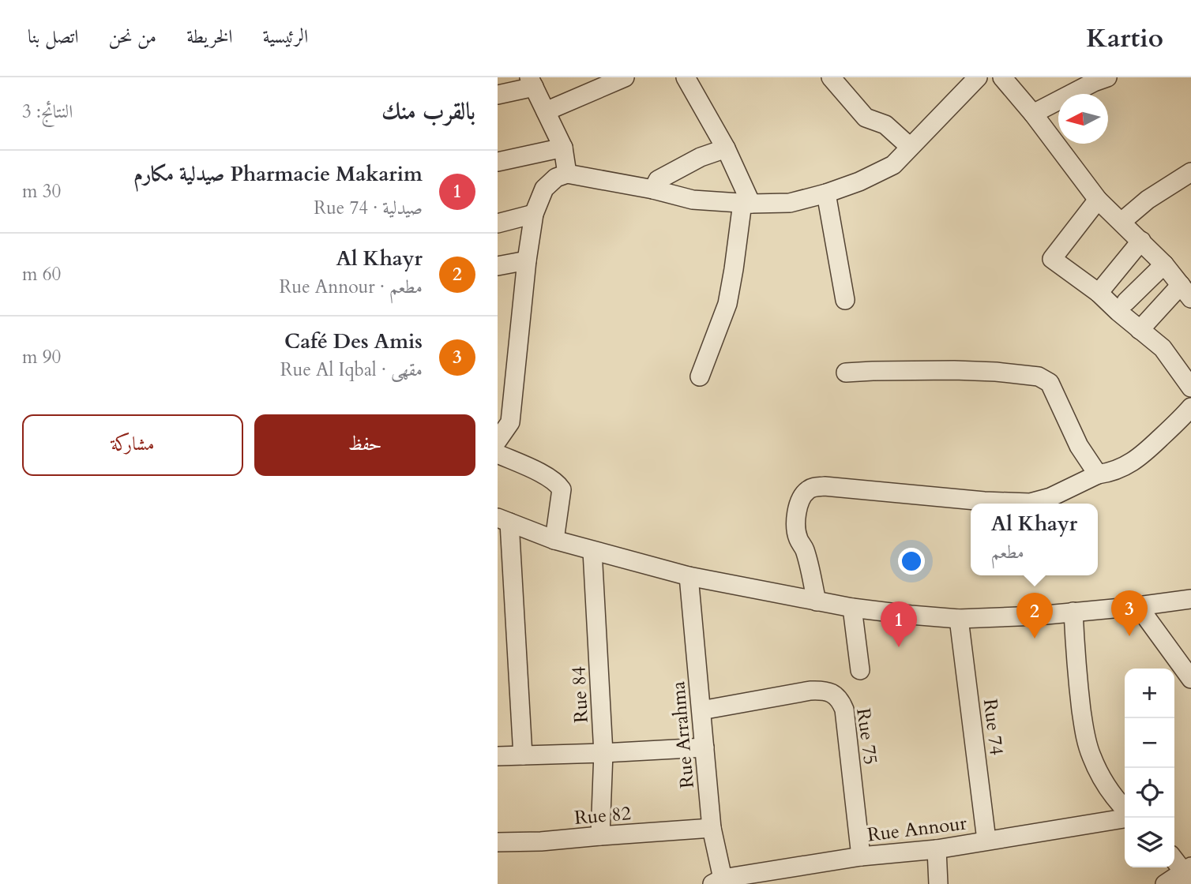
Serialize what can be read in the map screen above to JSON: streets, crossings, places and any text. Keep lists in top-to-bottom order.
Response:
{
  "streets": {
    "street": [
      "Rue 84",
      "Rue 74",
      "Rue Arrahma",
      "Rue 75",
      "Rue 82",
      "Rue Annour"
    ]
  },
  "crossings": [
    ["Rue 84", "Rue 82"],
    ["Rue 74", "Rue Annour"],
    ["Rue Arrahma", "Rue 75"],
    ["Rue Arrahma", "Rue 82"],
    ["Rue Arrahma", "Rue Annour"],
    ["Rue 75", "Rue Annour"]
  ],
  "north": "left",
  "page": {
    "header": "Kartio",
    "nav": [
      "الرئيسية",
      "الخريطة",
      "من نحن",
      "اتصل بنا"
    ],
    "heading": ["بالقرب منك", "النتائج: 3"],
    "list": [
      {
        "mark": "1",
        "name": "Pharmacie Makarim صيدلية مكارم",
        "note": "صيدلية · Rue 74",
        "value": "30 m"
      },
      {
        "mark": "2",
        "name": "Al Khayr",
        "note": "مطعم · Rue Annour",
        "value": "60 m"
      },
      {
        "mark": "3",
        "name": "Café Des Amis",
        "note": "مقهى · Rue Al Iqbal",
        "value": "90 m"
      }
    ],
    "buttons": ["حفظ", "مشاركة"],
    "popup": ["Al Khayr", "مطعم"],
    "pins": ["3", "2", "1"],
    "map_buttons": ["+", "−"]
  }
}
